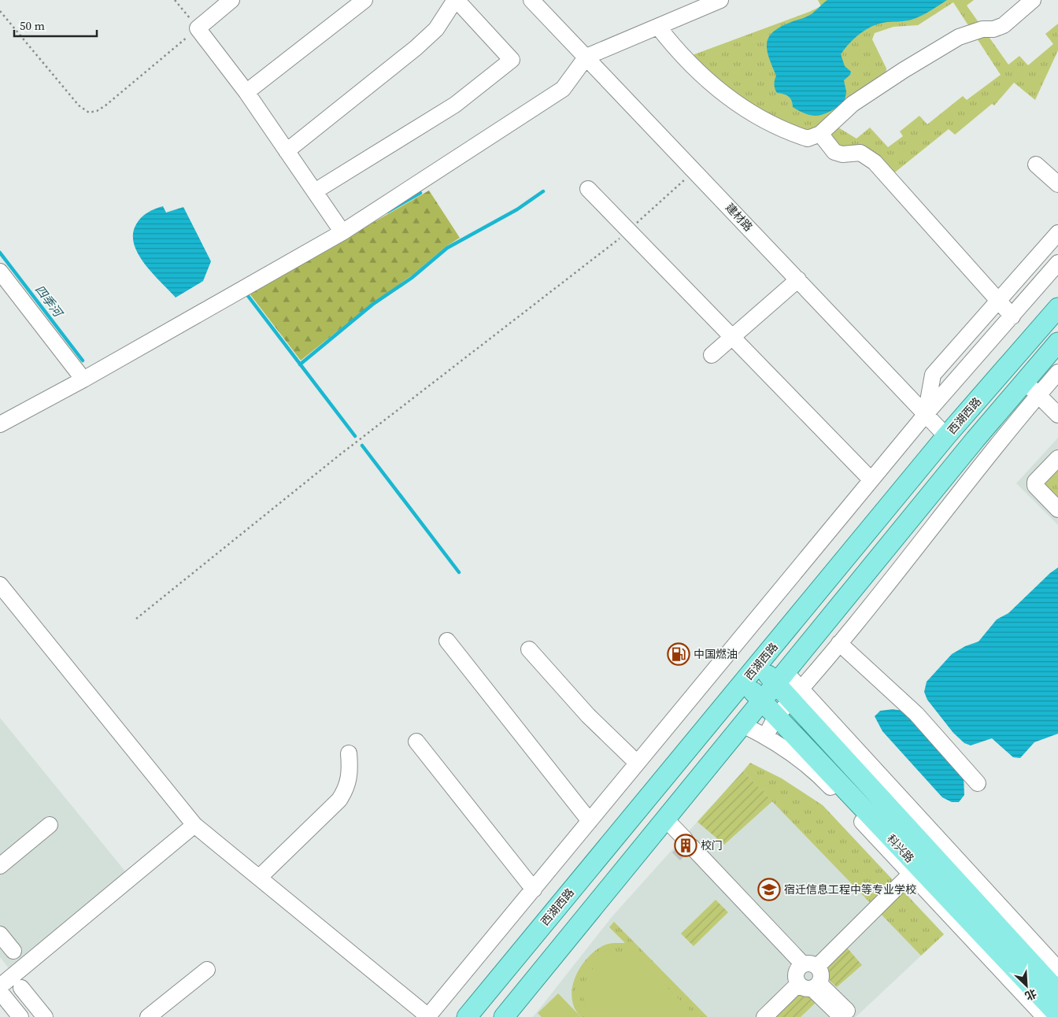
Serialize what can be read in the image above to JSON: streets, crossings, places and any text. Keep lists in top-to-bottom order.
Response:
{
  "streets": {
    "main road": ["西湖西路", "科兴路"],
    "street": ["建材路"]
  },
  "crossings": [
    ["建材路", "西湖西路"],
    ["西湖西路", "科兴路"]
  ],
  "water": ["四季河"],
  "places": {
    "fuel station": ["中国燃油"],
    "building": ["校门"],
    "school or university": ["宿迁信息工程中等专业学校"]
  },
  "scale_bar": "50 m",
  "north": "bottom right"
}
